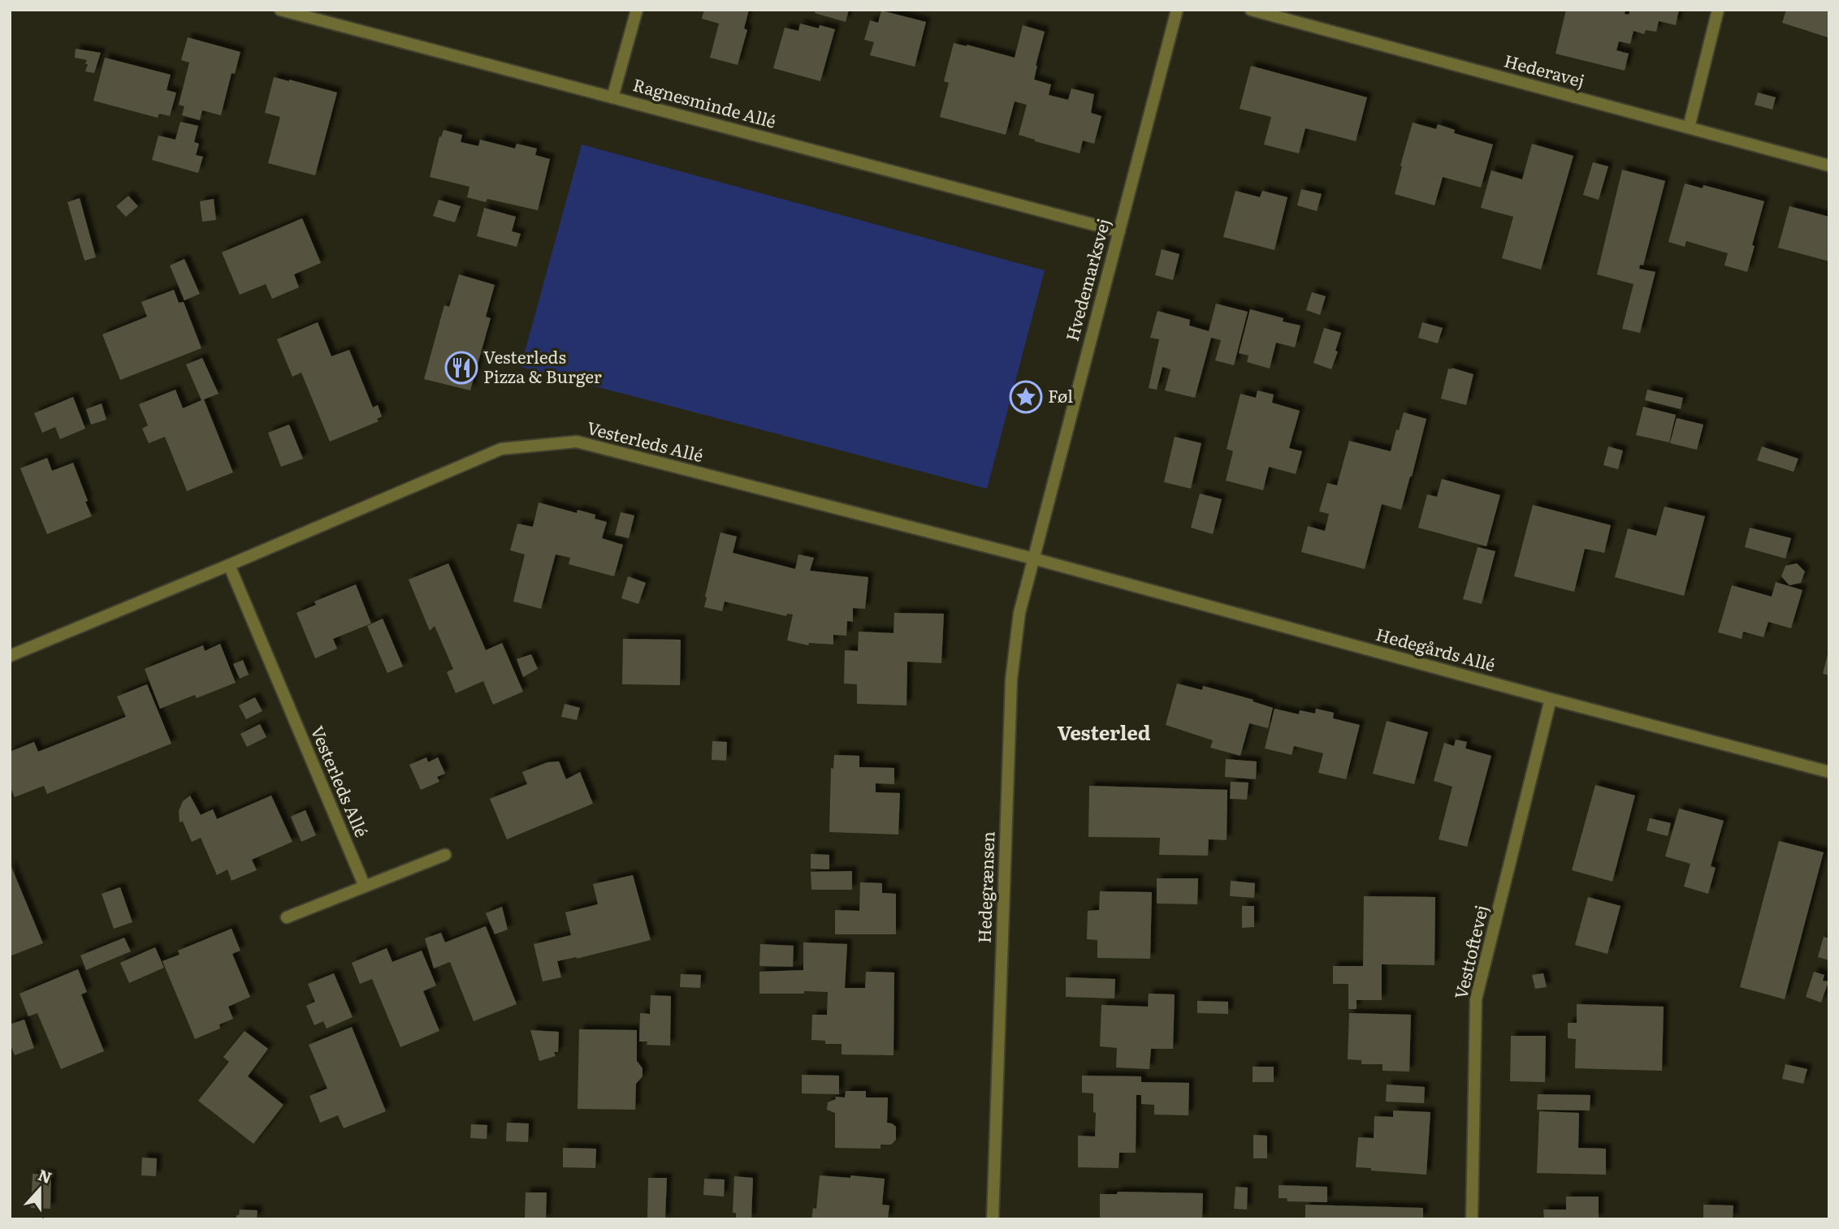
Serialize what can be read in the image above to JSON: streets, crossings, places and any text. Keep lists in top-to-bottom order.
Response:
{
  "streets": {
    "street": [
      "Hederavej",
      "Ragnesminde Allé",
      "Hvedemarksvej",
      "Vesterleds Allé",
      "Hedegårds Allé",
      "Hedegrænsen",
      "Vesttoftevej"
    ]
  },
  "crossings": [
    ["Ragnesminde Allé", "Hvedemarksvej"],
    ["Hvedemarksvej", "Vesterleds Allé"],
    ["Hvedemarksvej", "Hedegårds Allé"],
    ["Hvedemarksvej", "Hedegrænsen"],
    ["Vesterleds Allé", "Hedegårds Allé"],
    ["Vesterleds Allé", "Hedegrænsen"],
    ["Hedegårds Allé", "Hedegrænsen"],
    ["Hedegårds Allé", "Vesttoftevej"]
  ],
  "districts": ["Vesterled"],
  "places": {
    "restaurant": ["Vesterleds Pizza & Burger"],
    "place": ["Føl"]
  },
  "north": "top"
}
